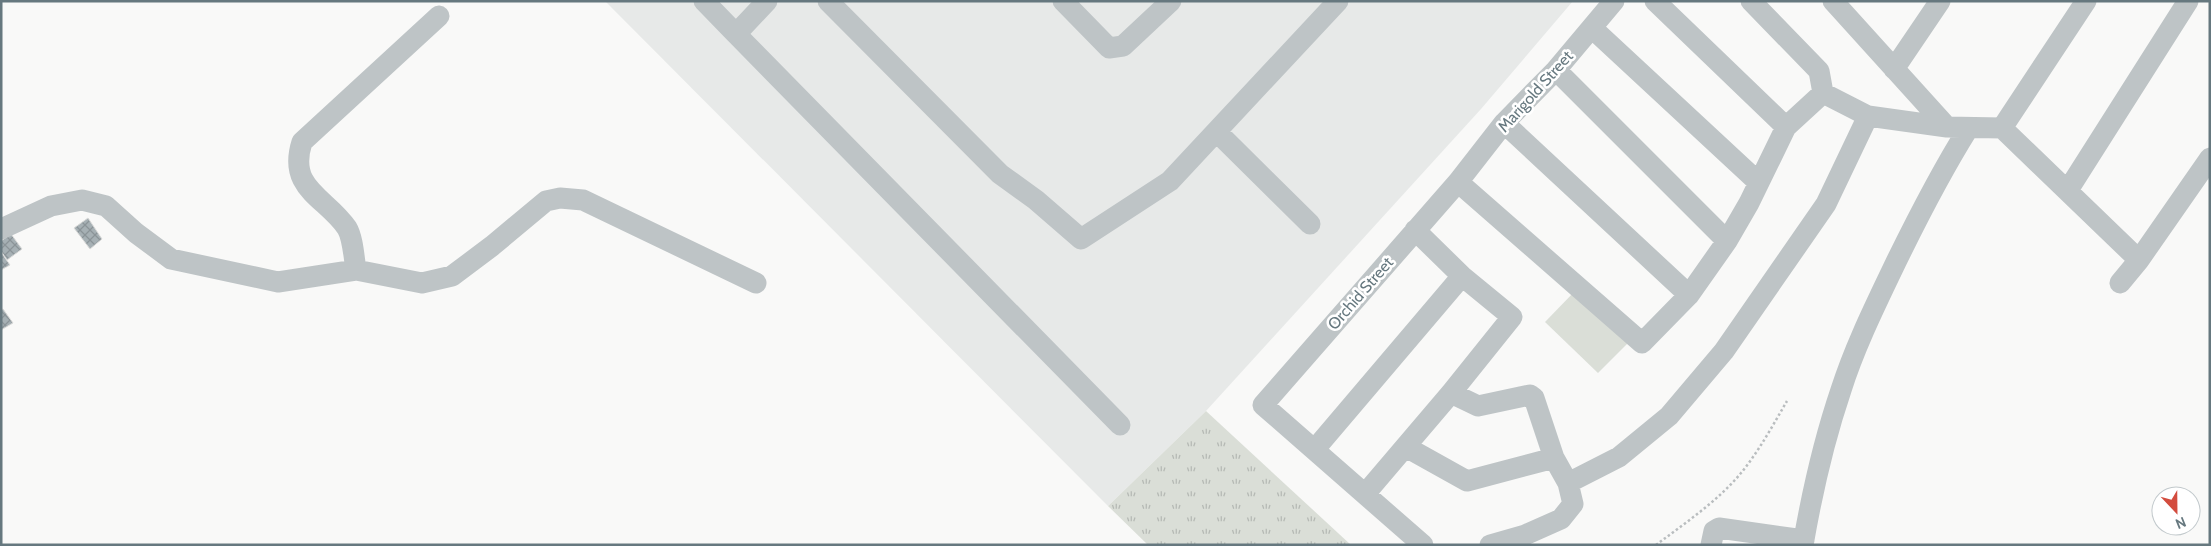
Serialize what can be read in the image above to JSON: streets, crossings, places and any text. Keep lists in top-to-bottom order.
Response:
{
  "streets": {
    "street": ["Marigold Street", "Orchid Street"]
  },
  "crossings": [
    ["Marigold Street", "Orchid Street"]
  ],
  "north": "bottom"
}
